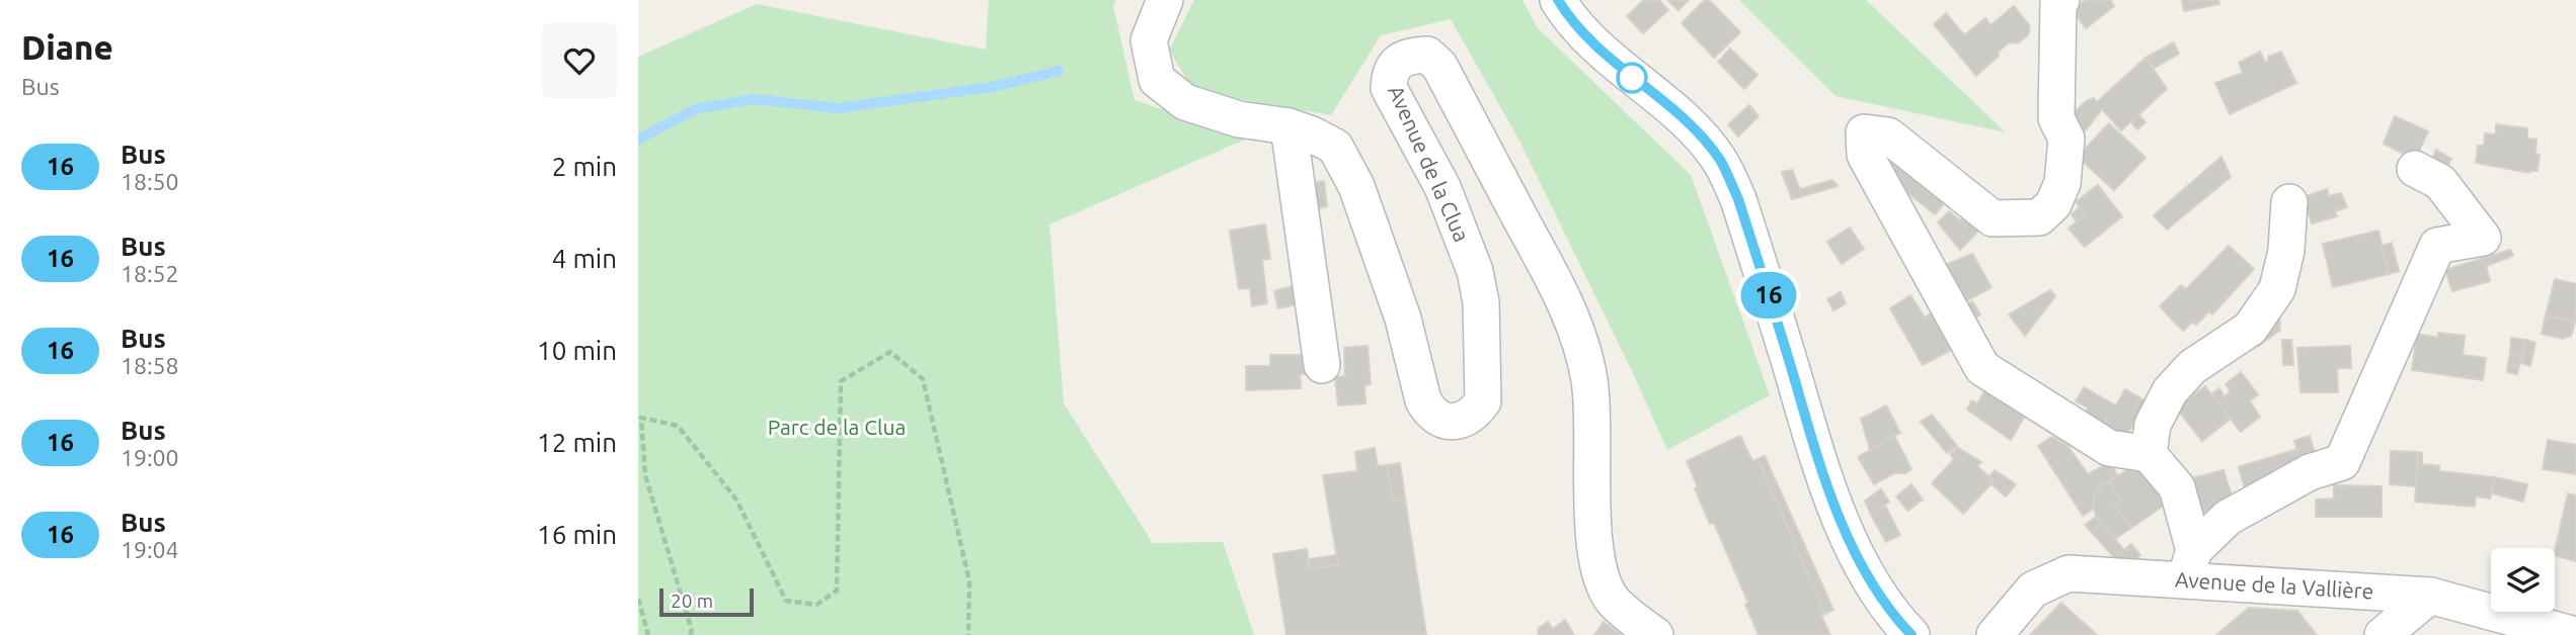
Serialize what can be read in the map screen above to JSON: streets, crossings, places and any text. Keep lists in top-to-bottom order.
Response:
{
  "streets": {
    "street": ["Avenue de la Clua", "Avenue de la Vallière"]
  },
  "parks": ["Parc de la Clua"],
  "lines": ["bus line 16"],
  "scale_bar": "20 m",
  "page": {
    "heading": ["Diane", "Bus"],
    "on_map": "16",
    "list": [
      {
        "mark": "16",
        "name": "Bus",
        "note": "18:50",
        "value": "2 min"
      },
      {
        "mark": "16",
        "name": "Bus",
        "note": "18:52",
        "value": "4 min"
      },
      {
        "mark": "16",
        "name": "Bus",
        "note": "18:58",
        "value": "10 min"
      },
      {
        "mark": "16",
        "name": "Bus",
        "note": "19:00",
        "value": "12 min"
      },
      {
        "mark": "16",
        "name": "Bus",
        "note": "19:04",
        "value": "16 min"
      }
    ],
    "scale": "20 m"
  }
}
